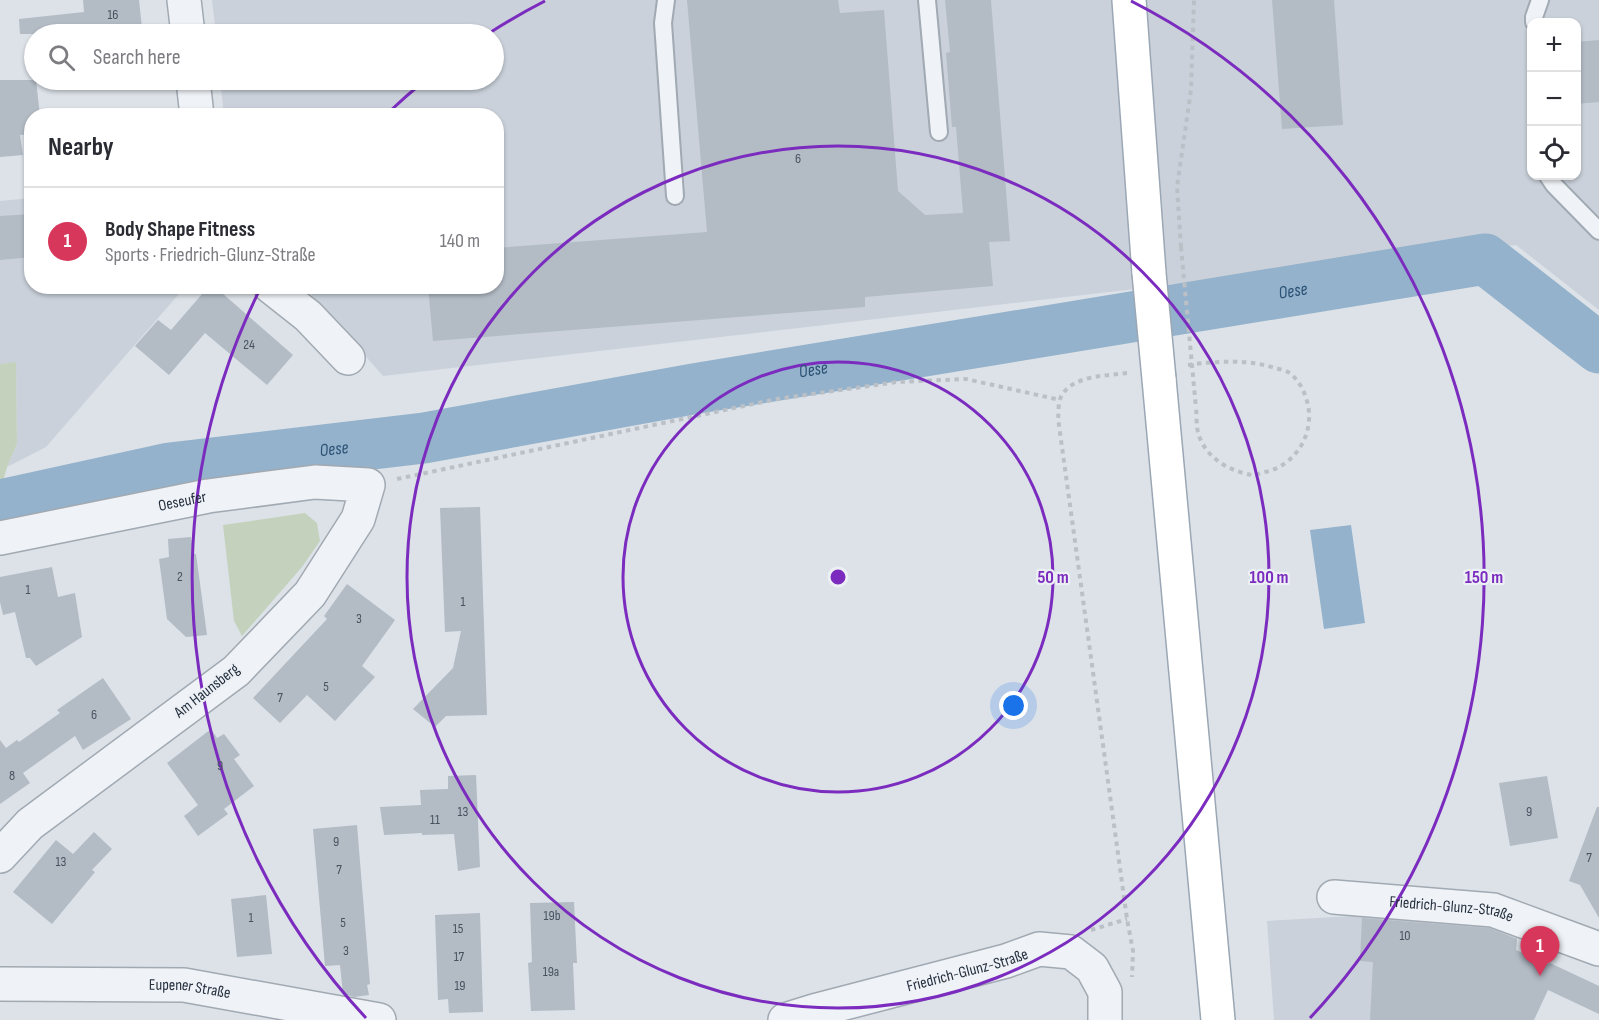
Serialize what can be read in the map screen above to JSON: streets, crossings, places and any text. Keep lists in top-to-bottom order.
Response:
{
  "streets": {
    "street": [
      "Oeseufer",
      "Am Haunsberg",
      "Friedrich-Glunz-Straße",
      "Eupener Straße"
    ]
  },
  "crossings": [
    ["Oeseufer", "Am Haunsberg"]
  ],
  "water": ["Oese"],
  "house_numbers": [
    "16",
    "6",
    "24",
    "2",
    "1",
    "1",
    "3",
    "5",
    "7",
    "6",
    "9",
    "8",
    "13",
    "9",
    "11",
    "9",
    "7",
    "13",
    "7",
    "19b",
    "1",
    "5",
    "15",
    "10",
    "3",
    "17",
    "19a",
    "19"
  ],
  "page": {
    "map_buttons": ["+", "−"],
    "search": "Search here",
    "heading": "Nearby",
    "list": [
      {
        "mark": "1",
        "name": "Body Shape Fitness",
        "note": "Sports · Friedrich-Glunz-Straße",
        "value": "140 m"
      }
    ],
    "pins": "1"
  },
  "rings": ["50 m", "100 m", "150 m"]
}
